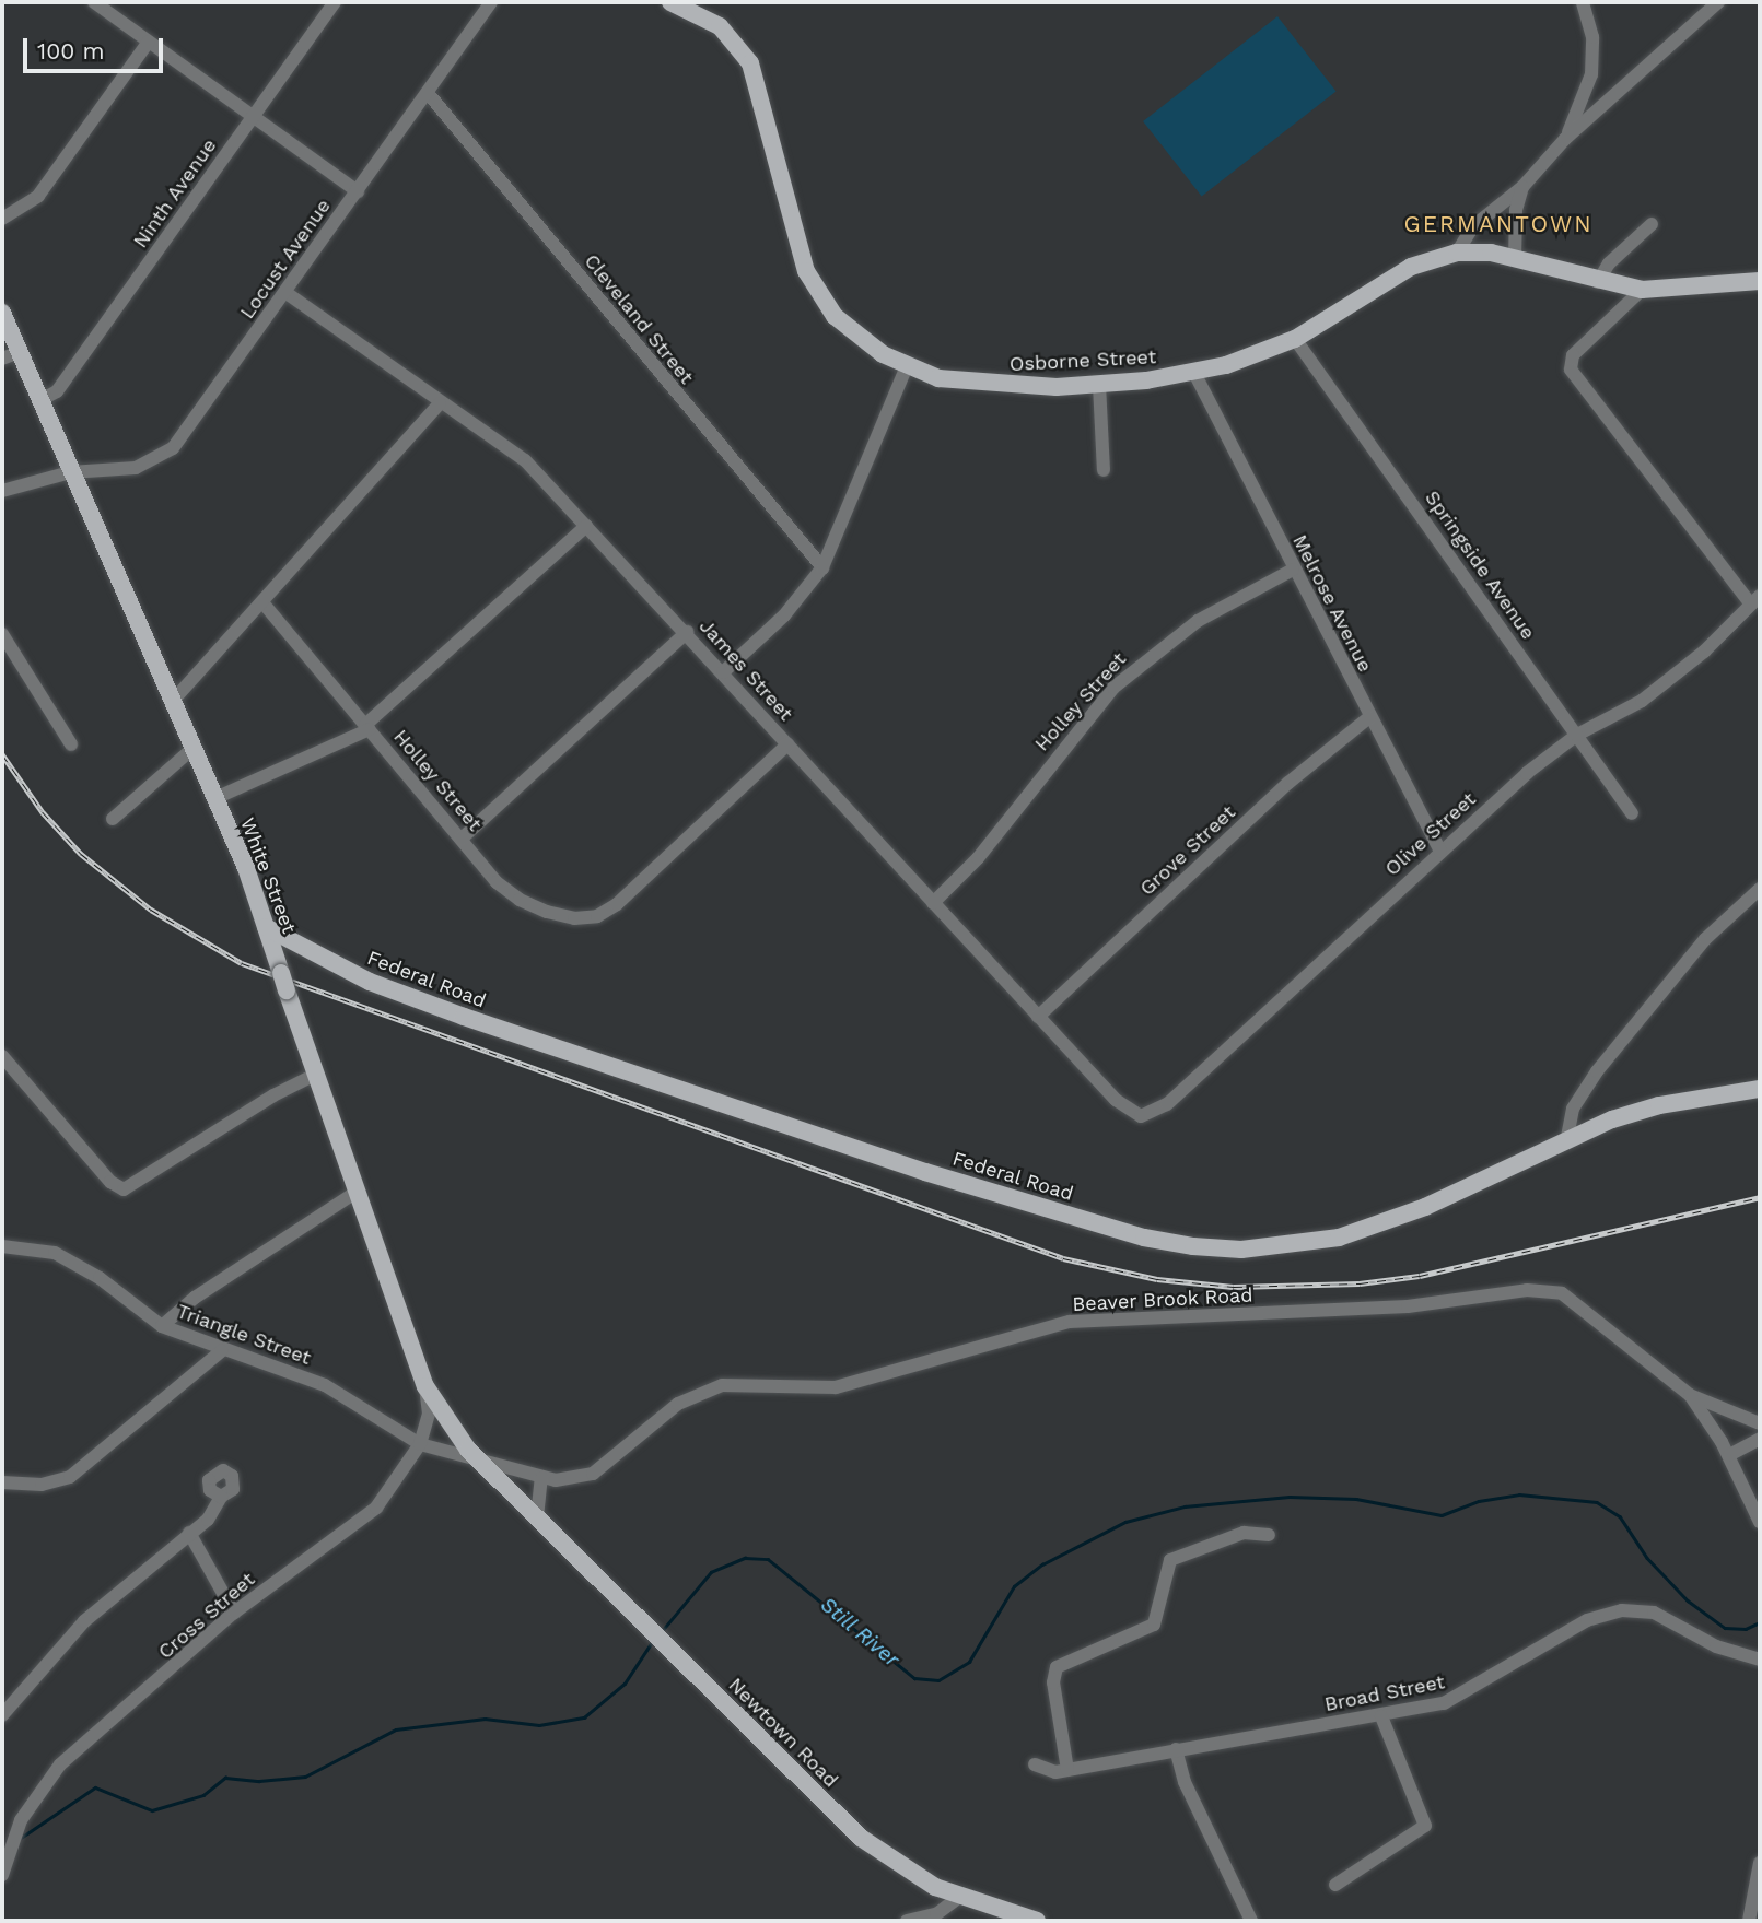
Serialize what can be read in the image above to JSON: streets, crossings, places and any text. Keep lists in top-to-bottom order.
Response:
{
  "streets": {
    "main road": [
      "Osborne Street",
      "White Street",
      "Federal Road",
      "Newtown Road"
    ],
    "street": [
      "Ninth Avenue",
      "Locust Avenue",
      "Cleveland Street",
      "Springside Avenue",
      "Melrose Avenue",
      "James Street",
      "Holley Street",
      "Olive Street",
      "Grove Street",
      "Beaver Brook Road",
      "Triangle Street",
      "Cross Street",
      "Broad Street"
    ]
  },
  "crossings": [
    ["Ninth Avenue", "White Street"],
    ["Locust Avenue", "Cleveland Street"],
    ["Locust Avenue", "James Street"],
    ["Locust Avenue", "White Street"],
    ["Osborne Street", "Springside Avenue"],
    ["Osborne Street", "Melrose Avenue"],
    ["Springside Avenue", "Olive Street"],
    ["Melrose Avenue", "Holley Street"],
    ["Melrose Avenue", "Olive Street"],
    ["Melrose Avenue", "Grove Street"],
    ["James Street", "Holley Street"],
    ["James Street", "Olive Street"],
    ["James Street", "Grove Street"],
    ["White Street", "Federal Road"],
    ["White Street", "Beaver Brook Road"],
    ["White Street", "Triangle Street"],
    ["White Street", "Cross Street"],
    ["White Street", "Newtown Road"],
    ["Beaver Brook Road", "Triangle Street"],
    ["Beaver Brook Road", "Newtown Road"],
    ["Triangle Street", "Cross Street"],
    ["Triangle Street", "Newtown Road"]
  ],
  "districts": ["GERMANTOWN"],
  "water": ["Still River"],
  "scale_bar": "100 m"
}
